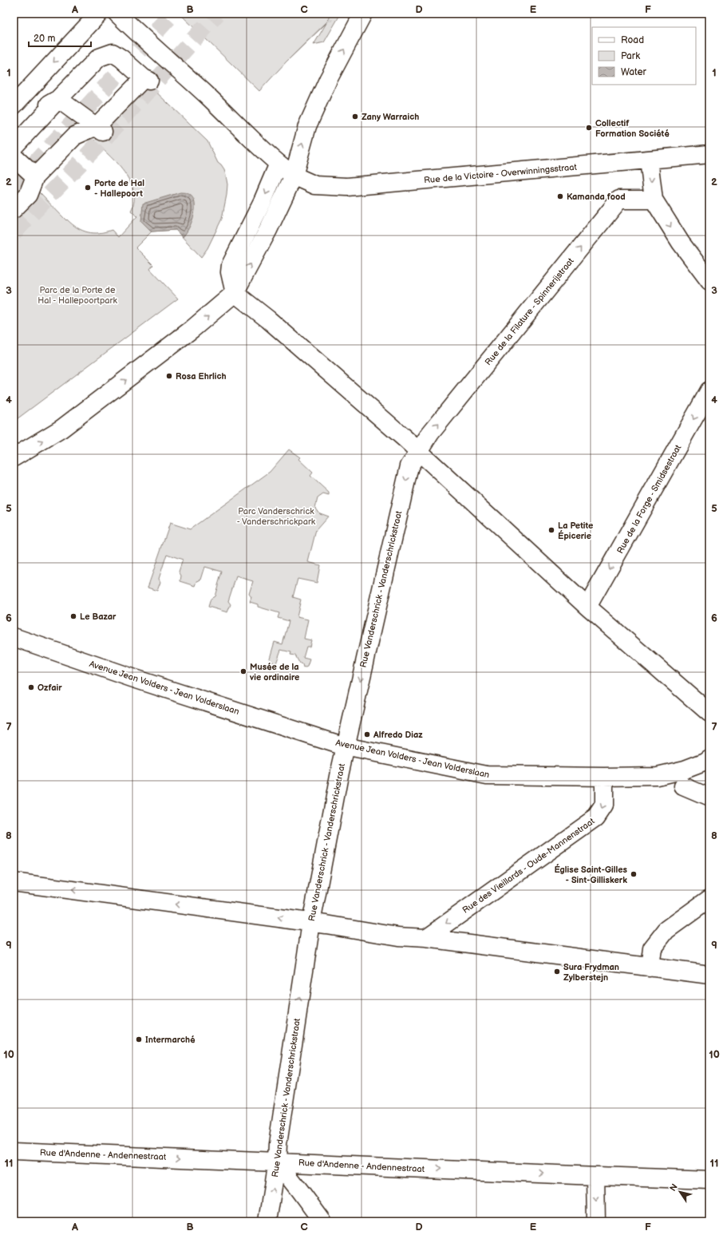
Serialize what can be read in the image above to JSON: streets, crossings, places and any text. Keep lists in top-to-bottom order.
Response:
{
  "streets": {
    "street": [
      "Rue de la Victoire - Overwinningsstraat",
      "Rue de la Filature - Spinnerijstraat",
      "Rue de la Forge - Smidsestraat",
      "Rue Vanderschrick - Vanderschrickstraat",
      "Avenue Jean Volders - Jean Volderslaan",
      "Rue des Vieillards - Oude-Mannenstraat",
      "Rue d'Andenne - Andennestraat"
    ]
  },
  "crossings": [
    ["Rue de la Filature - Spinnerijstraat", "Rue Vanderschrick - Vanderschrickstraat"],
    ["Rue Vanderschrick - Vanderschrickstraat", "Avenue Jean Volders - Jean Volderslaan"],
    ["Rue Vanderschrick - Vanderschrickstraat", "Rue d'Andenne - Andennestraat"],
    ["Avenue Jean Volders - Jean Volderslaan", "Rue des Vieillards - Oude-Mannenstraat"]
  ],
  "one_way": ["Rue de la Filature - Spinnerijstraat", "Rue de la Forge - Smidsestraat", "Rue d'Andenne - Andennestraat"],
  "parks": ["Parc de la Porte de Hal - Hallepoortpark", "Parc Vanderschrick - Vanderschrickpark"],
  "places": [
    "Zany Warraich",
    "Collectif Formation Société",
    "Porte de Hal - Hallepoort",
    "Kamanda food",
    "Rosa Ehrlich",
    "La Petite Épicerie",
    "Le Bazar",
    "Musée de la vie ordinaire",
    "Ozfair",
    "Alfredo Diaz",
    "Église Saint-Gilles - Sint-Gilliskerk",
    "Sura Frydman Zylberstejn",
    "Intermarché"
  ],
  "legend": ["Road", "Park", "Water"],
  "scale_bar": "20 m",
  "north": "top left",
  "grid": {
    "columns": [
      "A",
      "B",
      "C",
      "D",
      "E",
      "F"
    ],
    "rows": [
      "1",
      "2",
      "3",
      "4",
      "5",
      "6",
      "7",
      "8",
      "9",
      "10",
      "11"
    ]
  }
}
